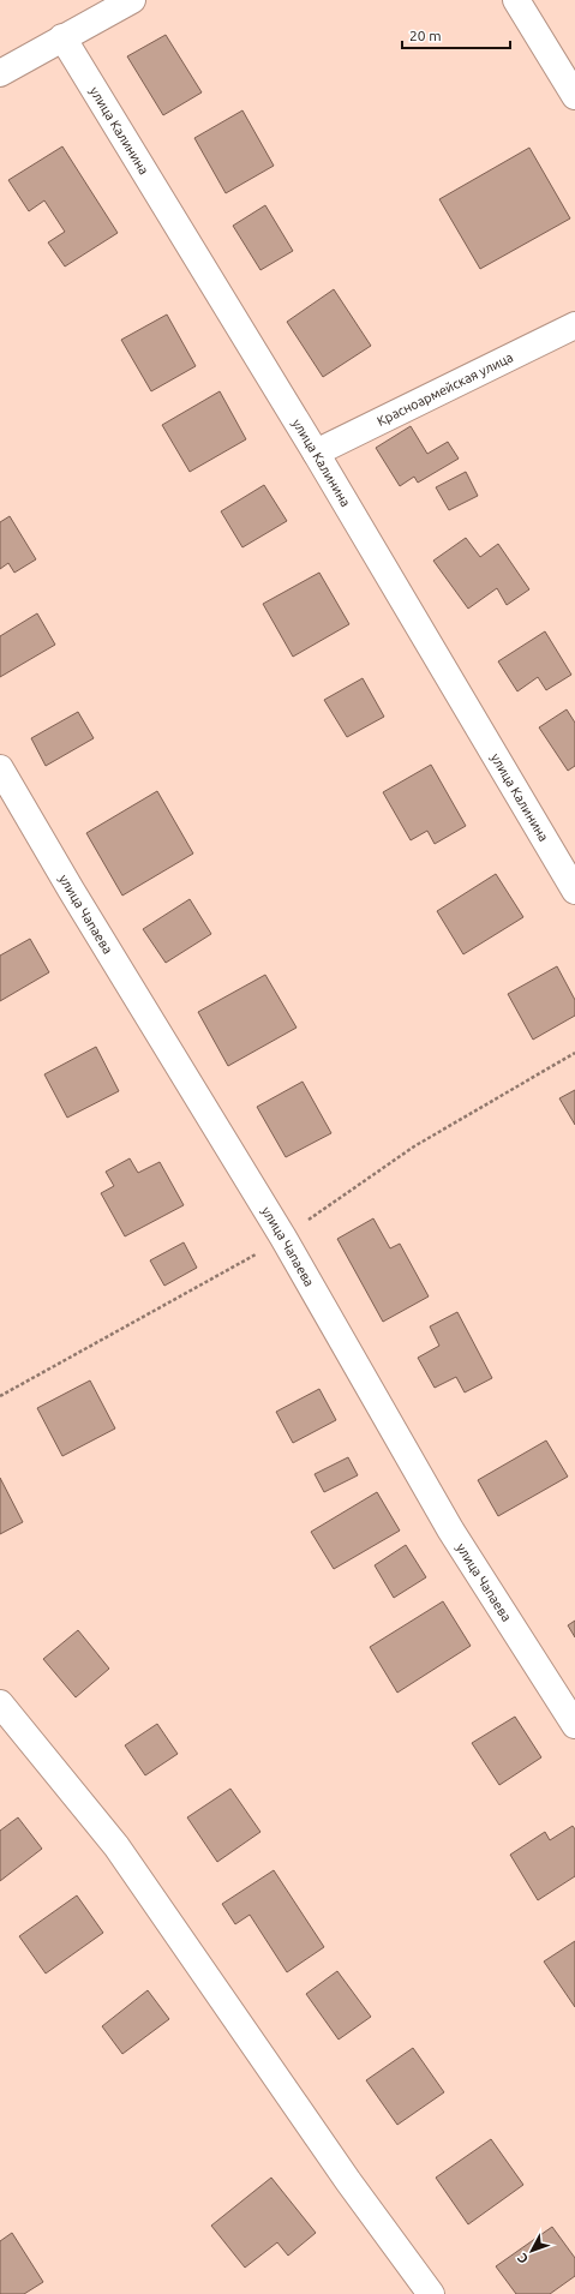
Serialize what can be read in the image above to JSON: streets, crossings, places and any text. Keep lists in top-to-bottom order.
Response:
{
  "streets": {
    "street": ["улица Калинина", "Красноармейская улица", "улица Чапаева"]
  },
  "crossings": [
    ["улица Калинина", "Красноармейская улица"]
  ],
  "scale_bar": "20 m",
  "north": "bottom left"
}
